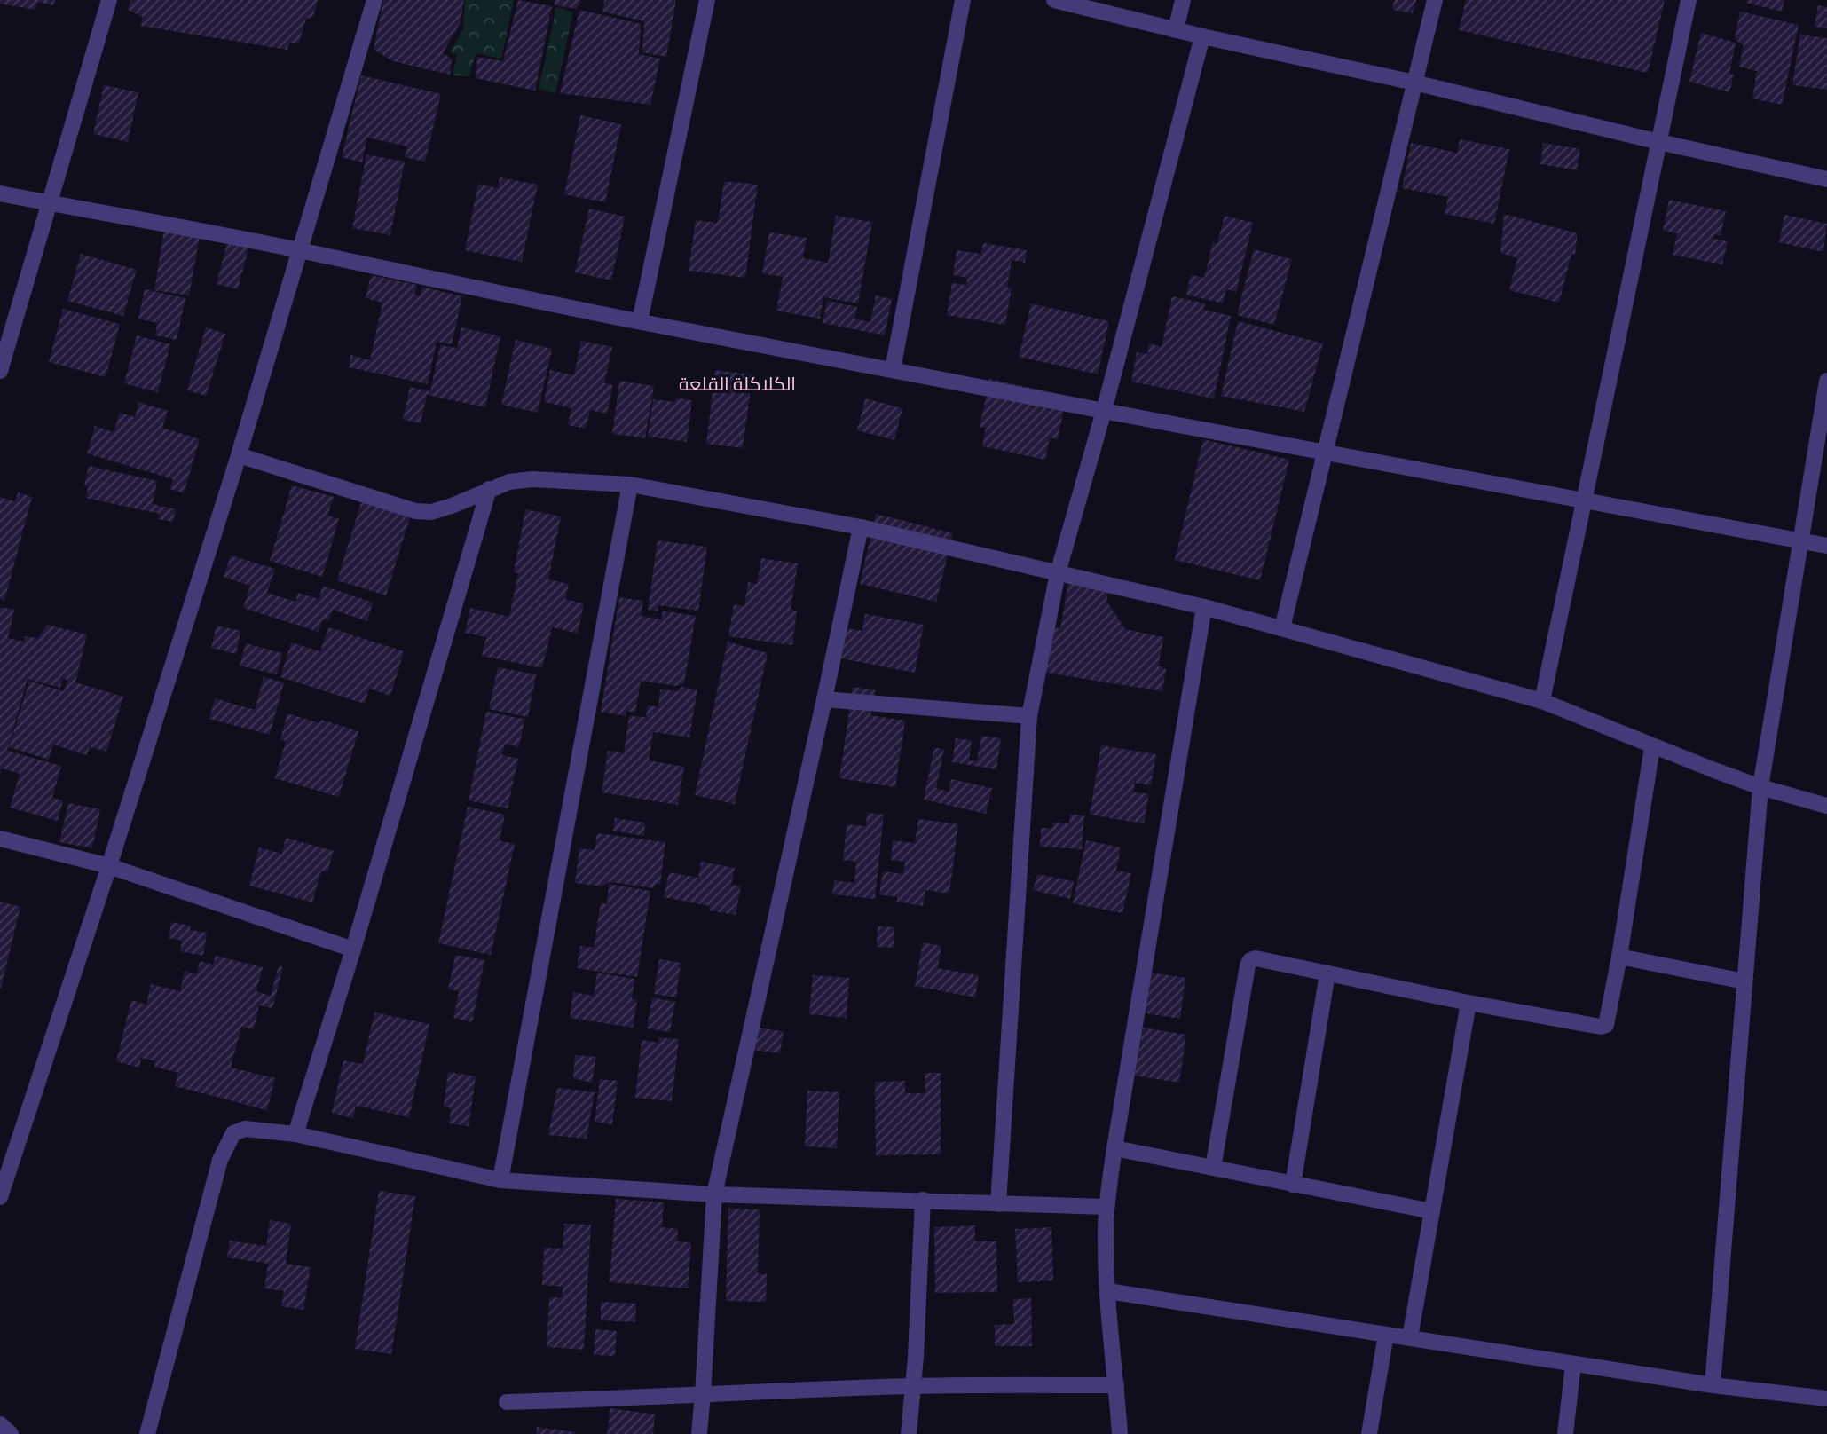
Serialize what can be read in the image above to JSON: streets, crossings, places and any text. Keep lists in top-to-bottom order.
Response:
{
  "districts": ["الكلاكلة القلعة"]
}
